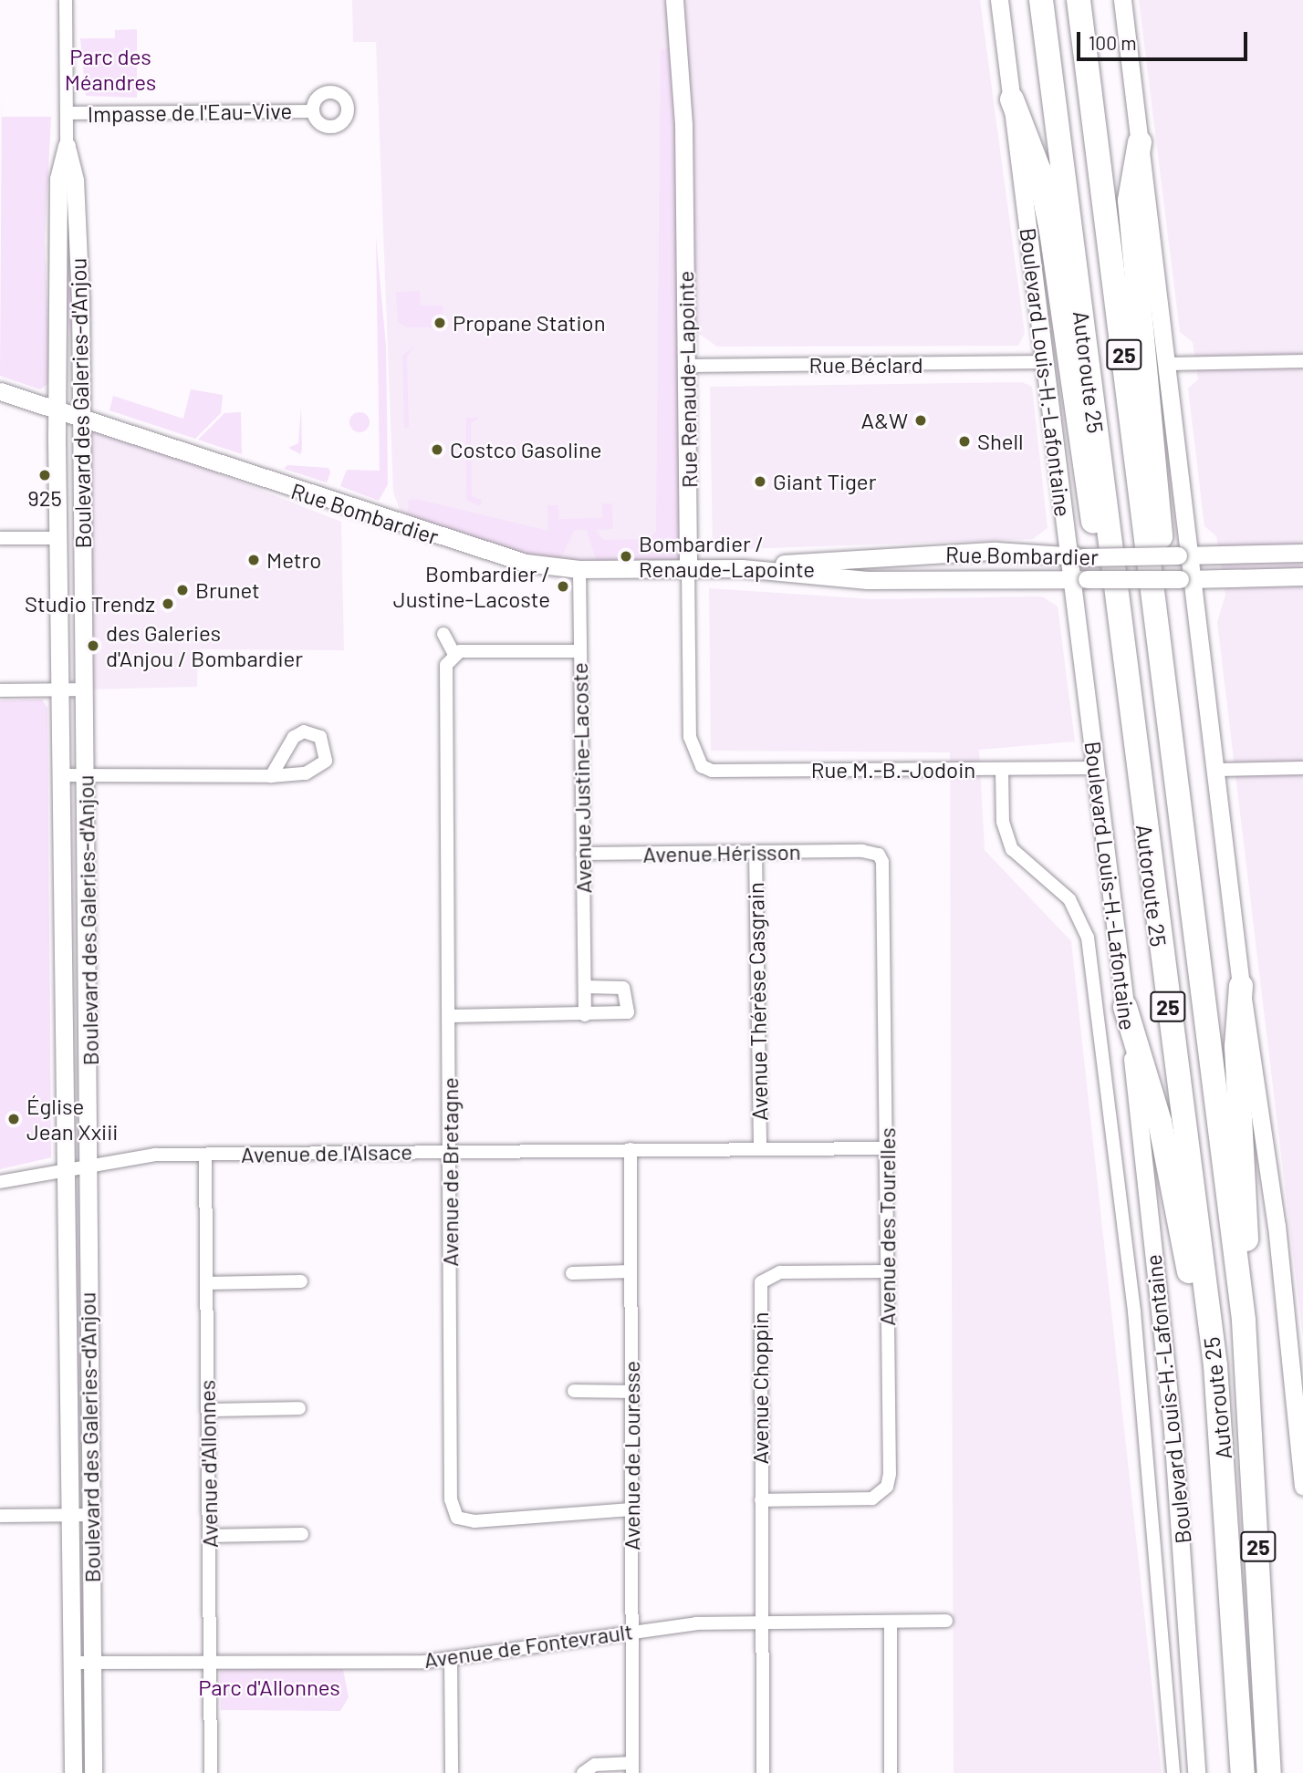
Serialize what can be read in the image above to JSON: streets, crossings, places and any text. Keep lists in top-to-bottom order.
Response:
{
  "streets": {
    "highway": ["25", "Autoroute 25"],
    "street": [
      "Impasse de l'Eau-Vive",
      "Rue Béclard",
      "Boulevard Louis-H.-Lafontaine",
      "Rue Renaude-Lapointe",
      "Boulevard des Galeries-d'Anjou",
      "Rue Bombardier",
      "Rue M.-B.-Jodoin",
      "Avenue Justine-Lacoste",
      "Avenue Hérisson",
      "Avenue Thérèse Casgrain",
      "Avenue de l'Alsace",
      "Avenue de Bretagne",
      "Avenue des Tourelles",
      "Avenue Choppin",
      "Avenue de Louresse",
      "Avenue d'Allonnes",
      "Avenue de Fontevrault"
    ]
  },
  "crossings": [
    ["Impasse de l'Eau-Vive", "Boulevard des Galeries-d'Anjou"],
    ["Rue Béclard", "Boulevard Louis-H.-Lafontaine"],
    ["Rue Béclard", "Rue Renaude-Lapointe"],
    ["Boulevard Louis-H.-Lafontaine", "Rue Bombardier"],
    ["Boulevard Louis-H.-Lafontaine", "Rue M.-B.-Jodoin"],
    ["Rue Renaude-Lapointe", "Rue Bombardier"],
    ["Rue Renaude-Lapointe", "Rue M.-B.-Jodoin"],
    ["Boulevard des Galeries-d'Anjou", "Rue Bombardier"],
    ["Boulevard des Galeries-d'Anjou", "Avenue de l'Alsace"],
    ["Boulevard des Galeries-d'Anjou", "Avenue de Fontevrault"],
    ["Rue Bombardier", "Avenue Justine-Lacoste"],
    ["Avenue Justine-Lacoste", "Avenue Hérisson"],
    ["Avenue Hérisson", "Avenue Thérèse Casgrain"],
    ["Avenue Hérisson", "Avenue des Tourelles"],
    ["Avenue Thérèse Casgrain", "Avenue de l'Alsace"],
    ["Avenue de l'Alsace", "Avenue de Bretagne"],
    ["Avenue de l'Alsace", "Avenue des Tourelles"],
    ["Avenue de l'Alsace", "Avenue de Louresse"],
    ["Avenue de l'Alsace", "Avenue d'Allonnes"],
    ["Avenue de Bretagne", "Avenue de Louresse"],
    ["Avenue des Tourelles", "Avenue Choppin"],
    ["Avenue Choppin", "Avenue de Fontevrault"],
    ["Avenue de Louresse", "Avenue de Fontevrault"],
    ["Avenue d'Allonnes", "Avenue de Fontevrault"]
  ],
  "parks": ["Parc des Méandres", "Parc d'Allonnes"],
  "places": [
    "Propane Station",
    "A&W",
    "Shell",
    "Costco Gasoline",
    "925",
    "Giant Tiger",
    "Bombardier / Renaude-Lapointe",
    "Metro",
    "Bombardier / Justine-Lacoste",
    "Brunet",
    "Studio Trendz",
    "des Galeries d'Anjou / Bombardier",
    "Église Jean Xxiii"
  ],
  "scale_bar": "100 m"
}
